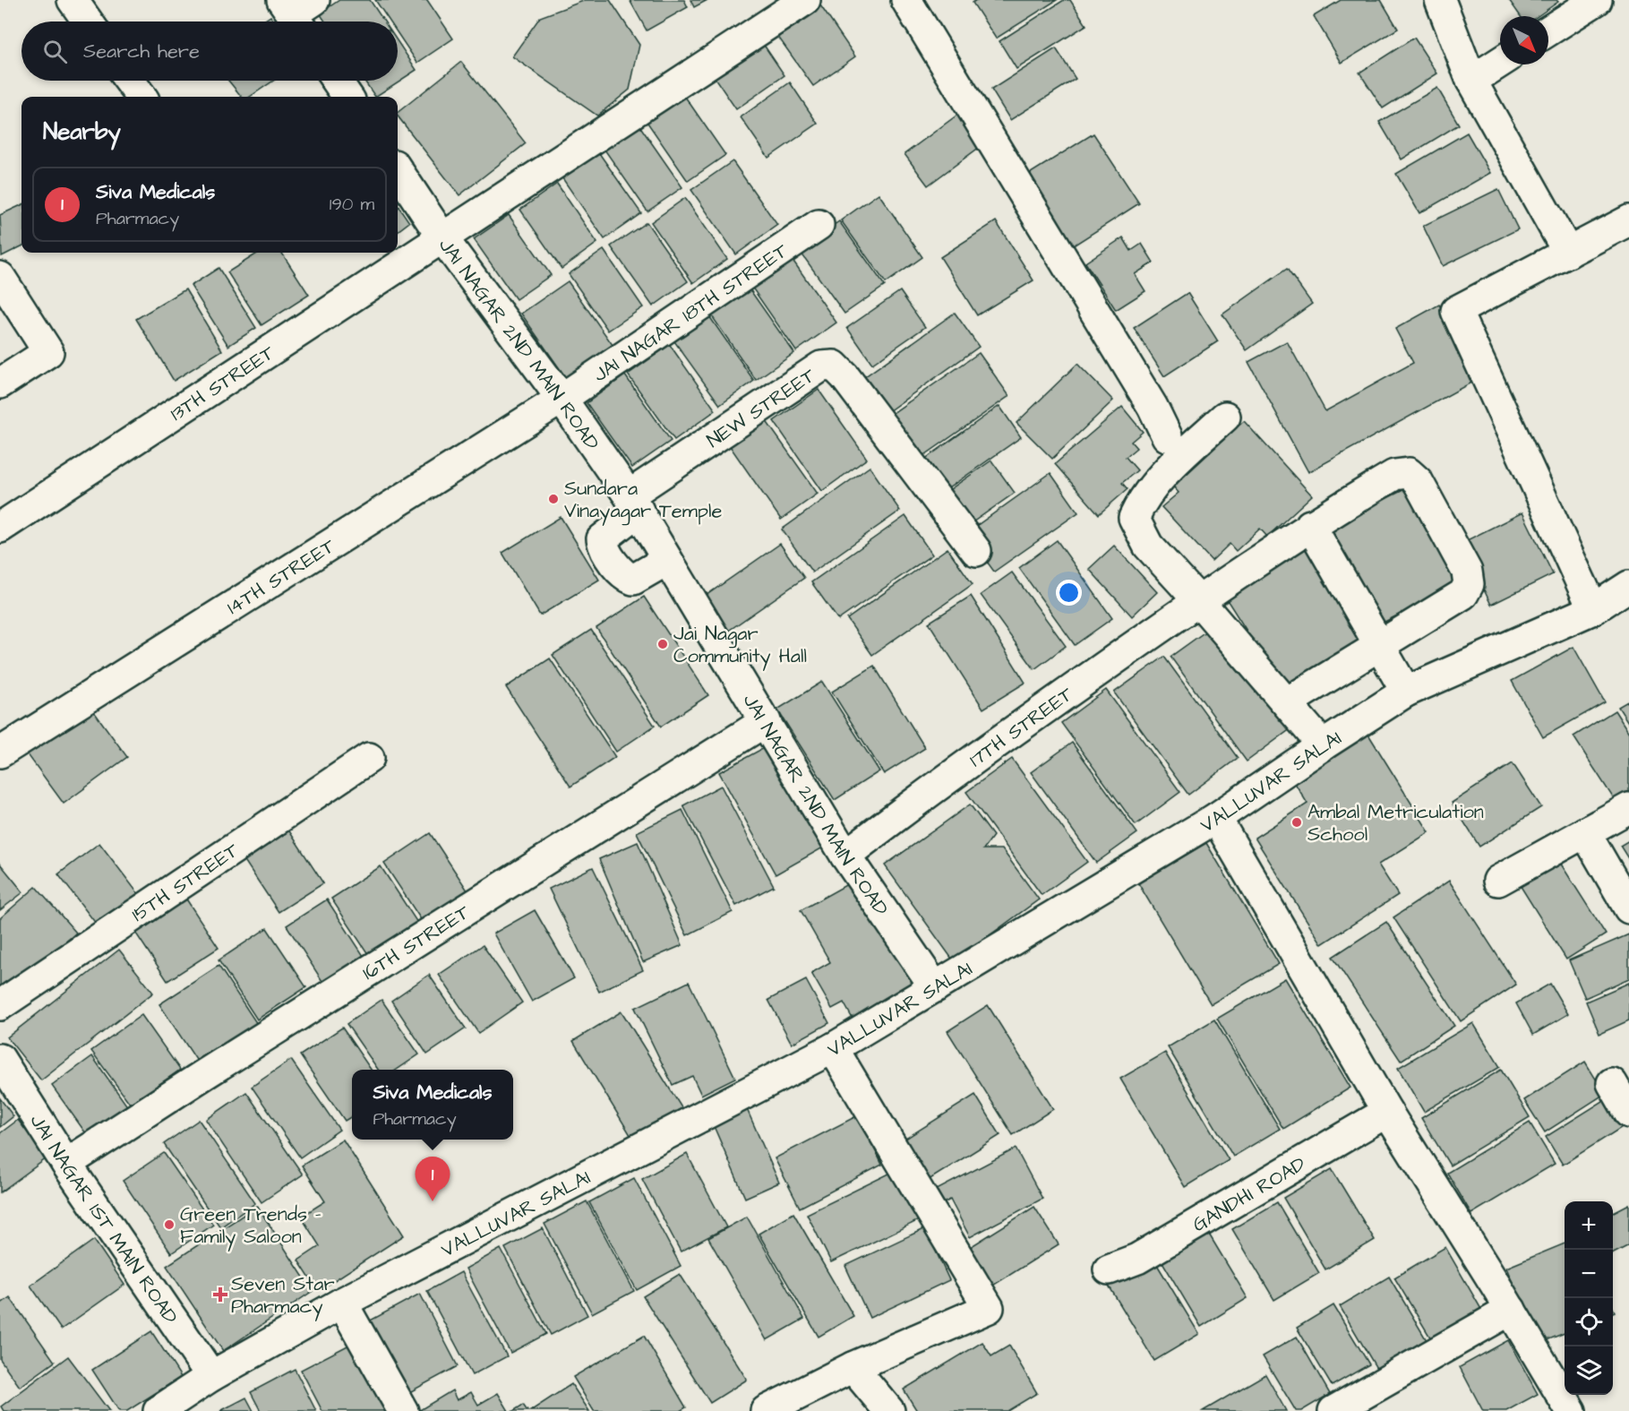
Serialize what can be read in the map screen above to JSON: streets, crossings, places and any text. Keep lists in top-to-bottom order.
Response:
{
  "streets": {
    "street": [
      "JAI NAGAR 18TH STREET",
      "JAI NAGAR 2ND MAIN ROAD",
      "13TH STREET",
      "NEW STREET",
      "14TH STREET",
      "17TH STREET",
      "VALLUVAR SALAI",
      "15TH STREET",
      "16TH STREET",
      "GANDHI ROAD",
      "JAI NAGAR 1ST MAIN ROAD"
    ]
  },
  "crossings": [
    ["JAI NAGAR 18TH STREET", "JAI NAGAR 2ND MAIN ROAD"],
    ["JAI NAGAR 18TH STREET", "14TH STREET"],
    ["JAI NAGAR 2ND MAIN ROAD", "13TH STREET"],
    ["JAI NAGAR 2ND MAIN ROAD", "NEW STREET"],
    ["JAI NAGAR 2ND MAIN ROAD", "14TH STREET"],
    ["JAI NAGAR 2ND MAIN ROAD", "17TH STREET"],
    ["JAI NAGAR 2ND MAIN ROAD", "VALLUVAR SALAI"],
    ["JAI NAGAR 2ND MAIN ROAD", "16TH STREET"],
    ["VALLUVAR SALAI", "JAI NAGAR 1ST MAIN ROAD"],
    ["16TH STREET", "JAI NAGAR 1ST MAIN ROAD"]
  ],
  "places": {
    "other": [
      "Sundara Vinayagar Temple",
      "Jai Nagar Community Hall",
      "Ambal Metriculation School",
      "Green Trends - Family Saloon"
    ],
    "health": ["Seven Star Pharmacy"]
  },
  "north": "bottom right",
  "page": {
    "search": "Search here",
    "heading": "Nearby",
    "list": [
      {
        "mark": "1",
        "name": "Siva Medicals",
        "note": "Pharmacy",
        "value": "190 m"
      }
    ],
    "popup": ["Siva Medicals", "Pharmacy"],
    "pins": "1",
    "map_buttons": ["+", "−"]
  }
}
